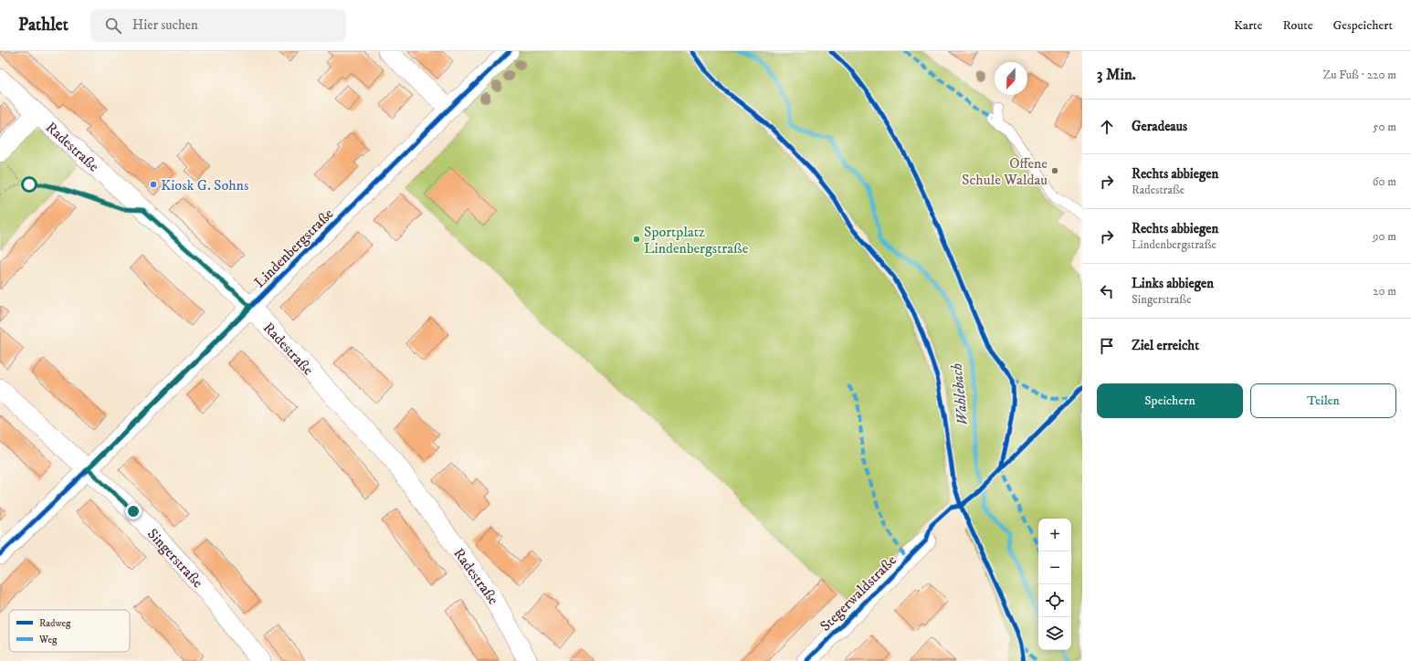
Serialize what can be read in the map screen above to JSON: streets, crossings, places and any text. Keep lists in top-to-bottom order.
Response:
{
  "streets": {
    "street": [
      "Radestraße",
      "Lindenbergstraße",
      "Singerstraße",
      "Stegerwaldstraße"
    ]
  },
  "crossings": [
    ["Radestraße", "Lindenbergstraße"],
    ["Lindenbergstraße", "Singerstraße"]
  ],
  "water": ["Wahlebach"],
  "places": ["Offene Schule Waldau", "Kiosk G. Sohns", "Sportplatz Lindenbergstraße"],
  "legend": ["Radweg", "Weg"],
  "north": "bottom",
  "page": {
    "header": "Pathlet",
    "search": "Hier suchen",
    "nav": ["Karte", "Route", "Gespeichert"],
    "heading": ["3 Min.", "Zu Fuß · 220 m"],
    "list": [
      ["Geradeaus", "50 m"],
      ["Rechts abbiegen", "Radestraße", "60 m"],
      ["Rechts abbiegen", "Lindenbergstraße", "90 m"],
      ["Links abbiegen", "Singerstraße", "20 m"],
      "Ziel erreicht"
    ],
    "buttons": ["Speichern", "Teilen"],
    "map_buttons": ["+", "−"]
  }
}
